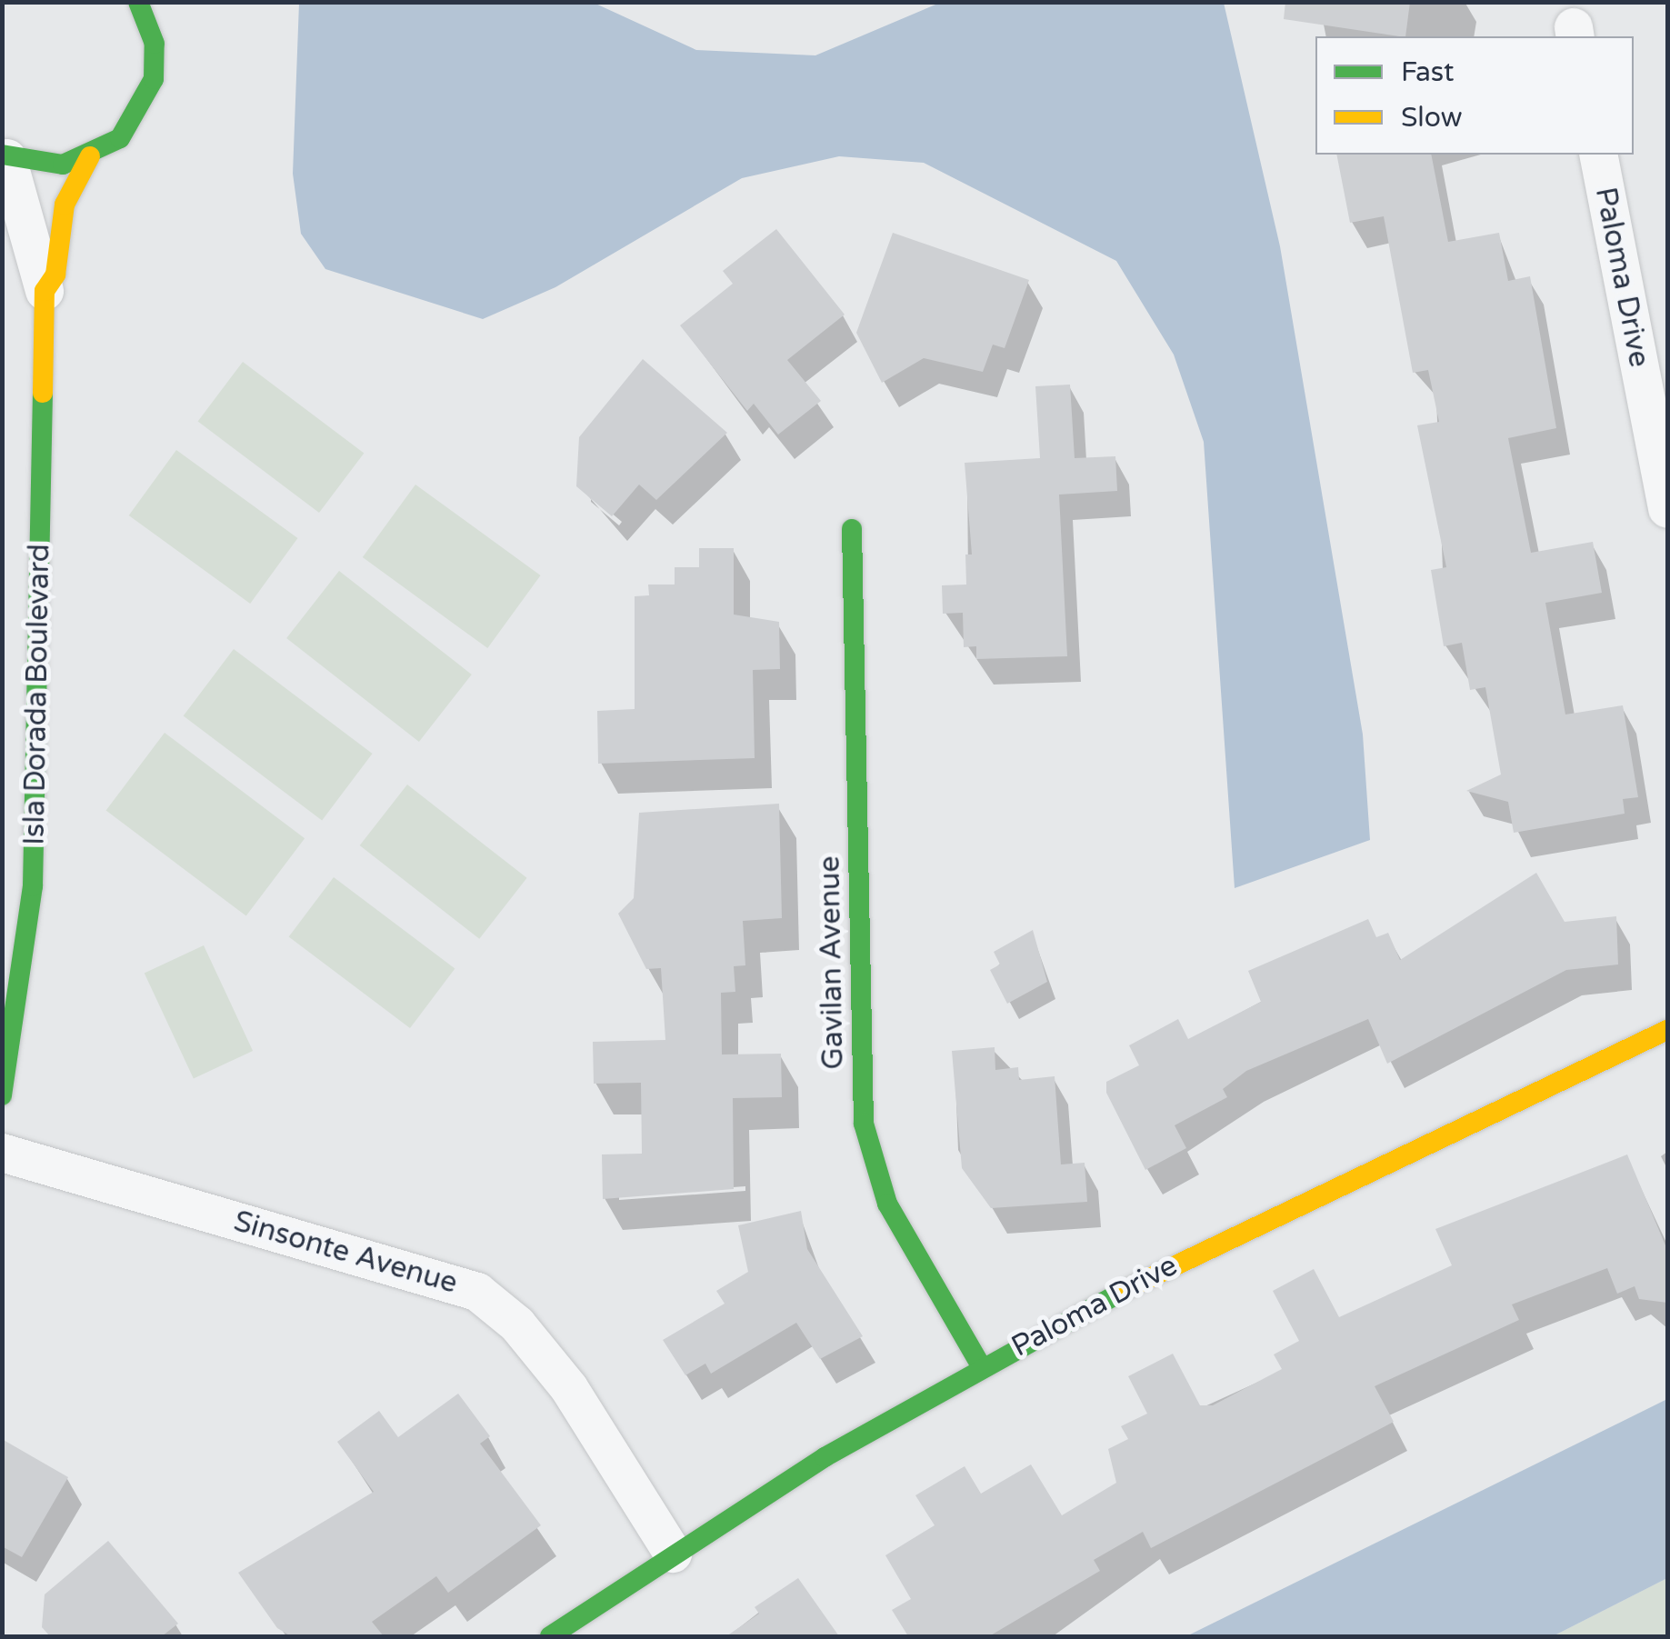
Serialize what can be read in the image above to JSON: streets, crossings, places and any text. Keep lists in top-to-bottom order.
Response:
{
  "streets": {
    "street": [
      "Paloma Drive",
      "Isla Dorada Boulevard",
      "Gavilan Avenue",
      "Sinsonte Avenue"
    ]
  },
  "crossings": [
    ["Paloma Drive", "Gavilan Avenue"],
    ["Paloma Drive", "Sinsonte Avenue"]
  ],
  "legend": ["Fast", "Slow"]
}
